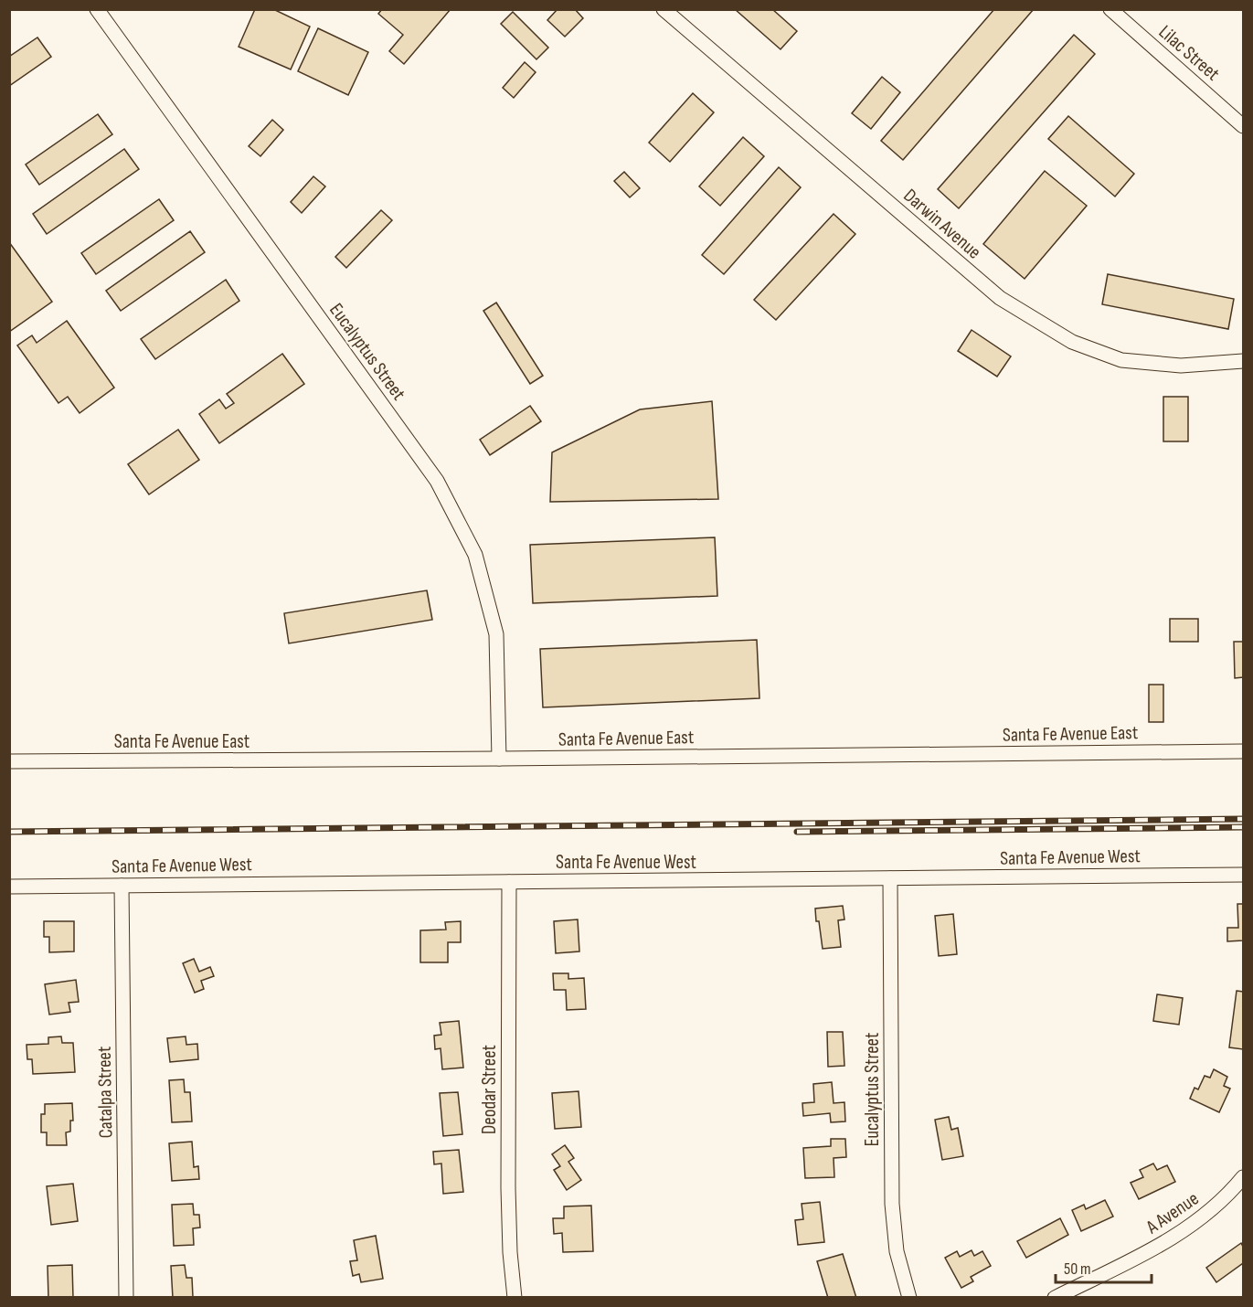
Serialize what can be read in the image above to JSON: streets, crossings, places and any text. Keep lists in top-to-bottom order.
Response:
{
  "streets": {
    "street": [
      "Lilac Street",
      "Darwin Avenue",
      "Eucalyptus Street",
      "Santa Fe Avenue East",
      "Santa Fe Avenue West",
      "Deodar Street",
      "Catalpa Street",
      "A Avenue"
    ]
  },
  "crossings": [
    ["Eucalyptus Street", "Santa Fe Avenue East"],
    ["Eucalyptus Street", "Santa Fe Avenue West"],
    ["Santa Fe Avenue West", "Deodar Street"],
    ["Santa Fe Avenue West", "Catalpa Street"]
  ],
  "scale_bar": "50 m"
}
